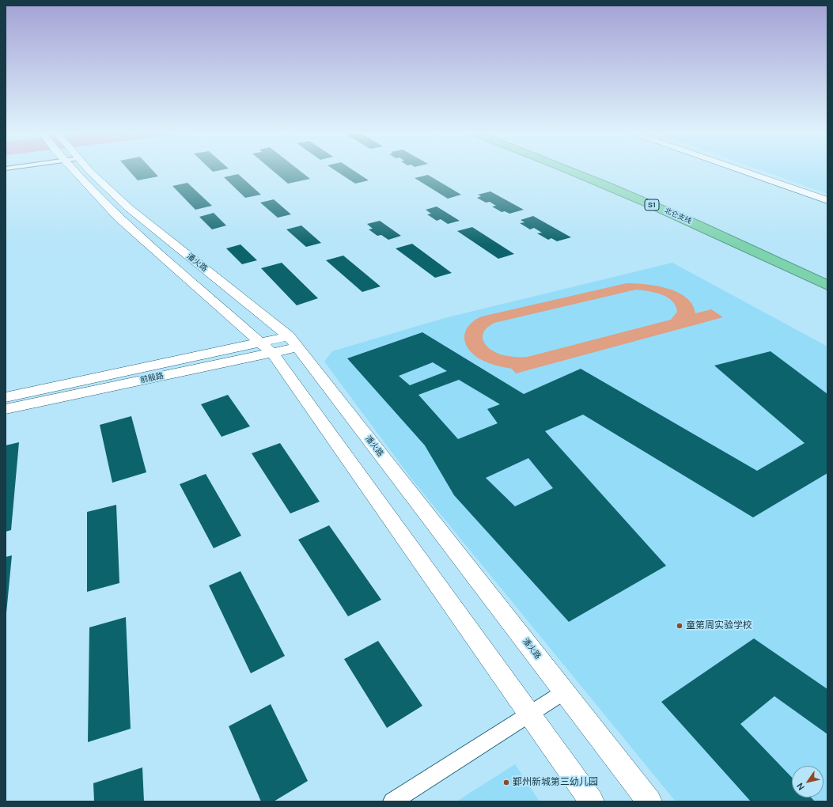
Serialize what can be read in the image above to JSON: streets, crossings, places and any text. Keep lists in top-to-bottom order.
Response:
{
  "streets": {
    "highway": ["S1", "北仑支线"],
    "street": ["潘火路", "前殷路"]
  },
  "crossings": [
    ["潘火路", "前殷路"]
  ],
  "places": ["童第周实验学校", "鄞州新城第三幼儿园"],
  "north": "bottom left"
}
